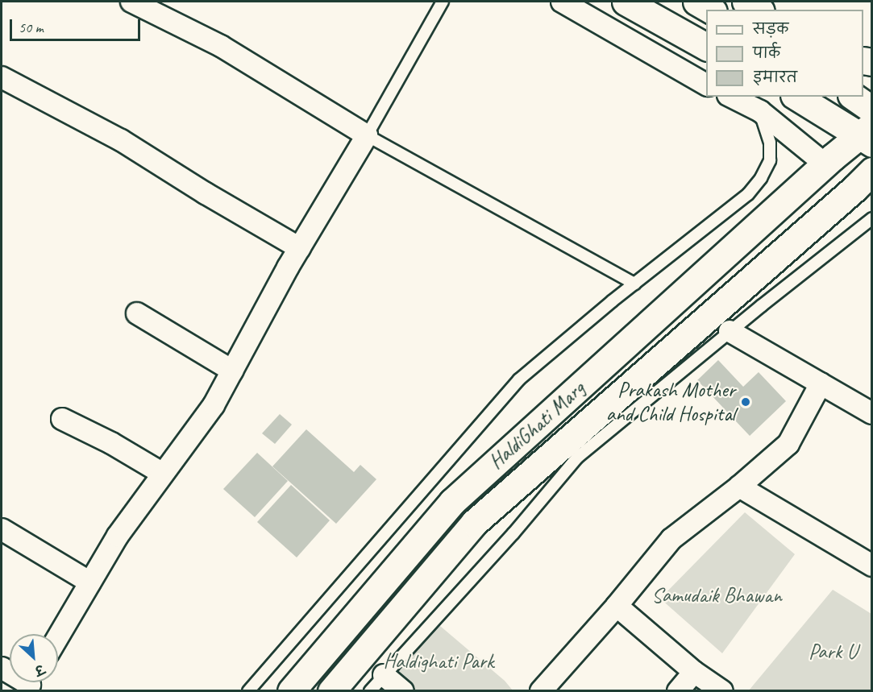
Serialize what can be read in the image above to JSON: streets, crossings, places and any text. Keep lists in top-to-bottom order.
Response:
{
  "streets": {
    "main road": ["HaldiGhati Marg"]
  },
  "parks": ["Samudaik Bhawan", "Park U", "Haldighati Park"],
  "places": ["Prakash Mother and Child Hospital"],
  "legend": ["सड़क", "पार्क", "इमारत"],
  "scale_bar": "50 m",
  "north": "bottom right"
}
